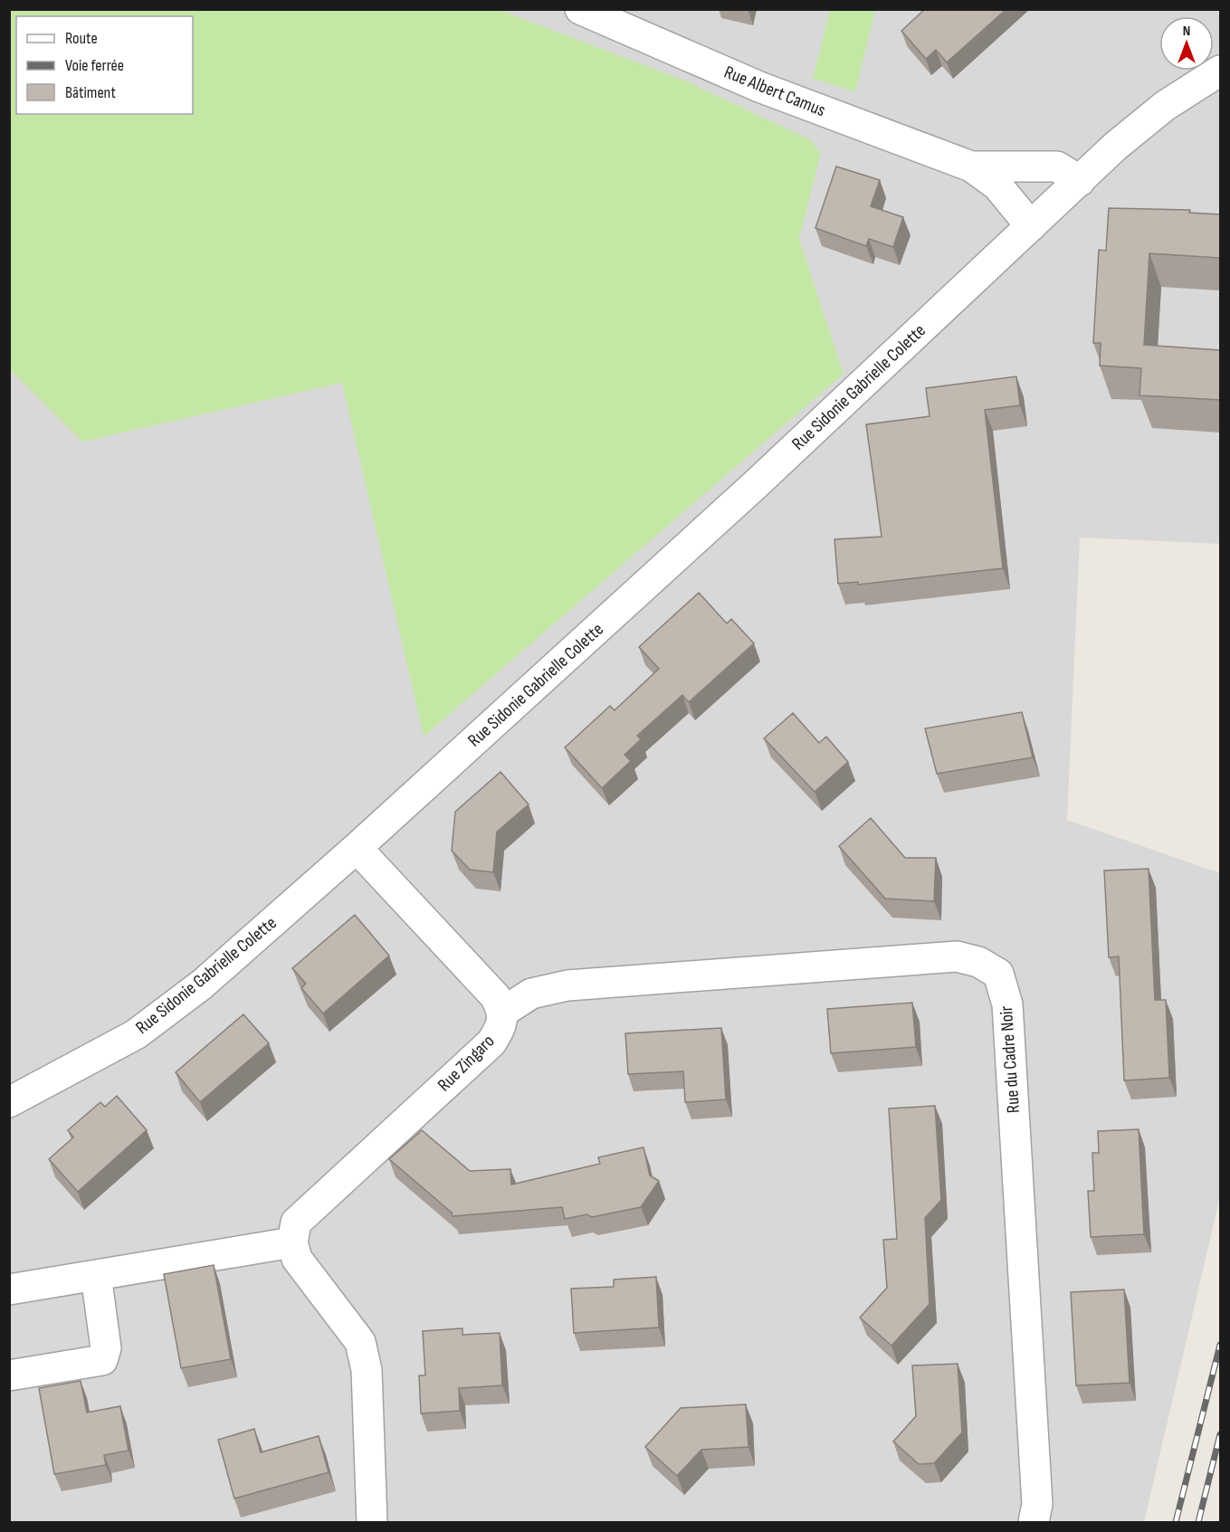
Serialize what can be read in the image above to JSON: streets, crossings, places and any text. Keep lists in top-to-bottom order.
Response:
{
  "streets": {
    "street": [
      "Rue Albert Camus",
      "Rue Sidonie Gabrielle Colette",
      "Rue du Cadre Noir",
      "Rue Zingaro"
    ]
  },
  "crossings": [
    ["Rue Albert Camus", "Rue Sidonie Gabrielle Colette"],
    ["Rue du Cadre Noir", "Rue Zingaro"]
  ],
  "legend": ["Route", "Voie ferrée", "Bâtiment"],
  "north": "top"
}
